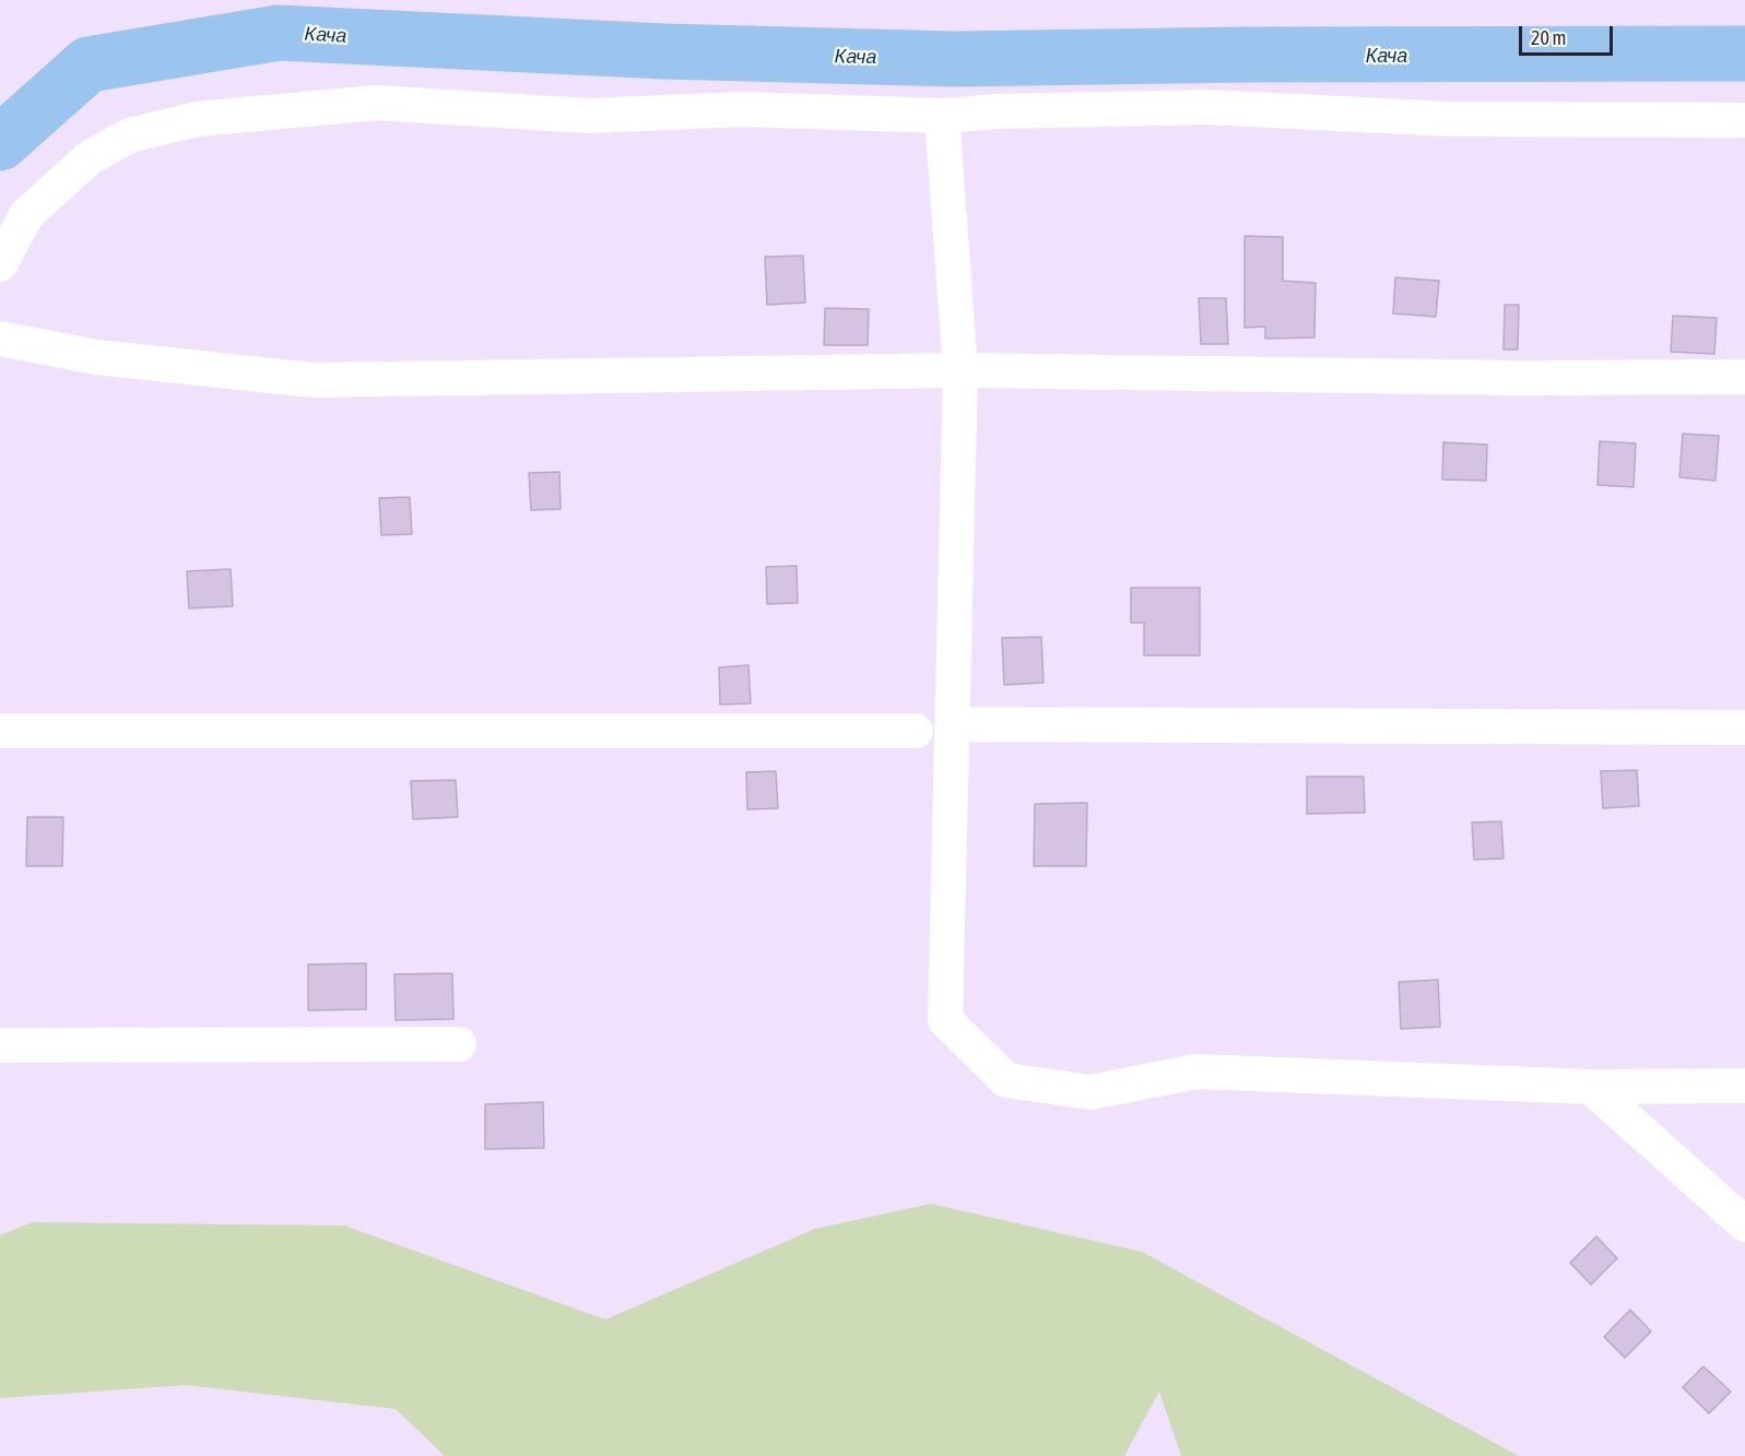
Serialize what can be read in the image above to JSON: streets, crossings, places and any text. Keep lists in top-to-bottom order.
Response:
{
  "water": ["Кача"],
  "scale_bar": "20 m"
}
